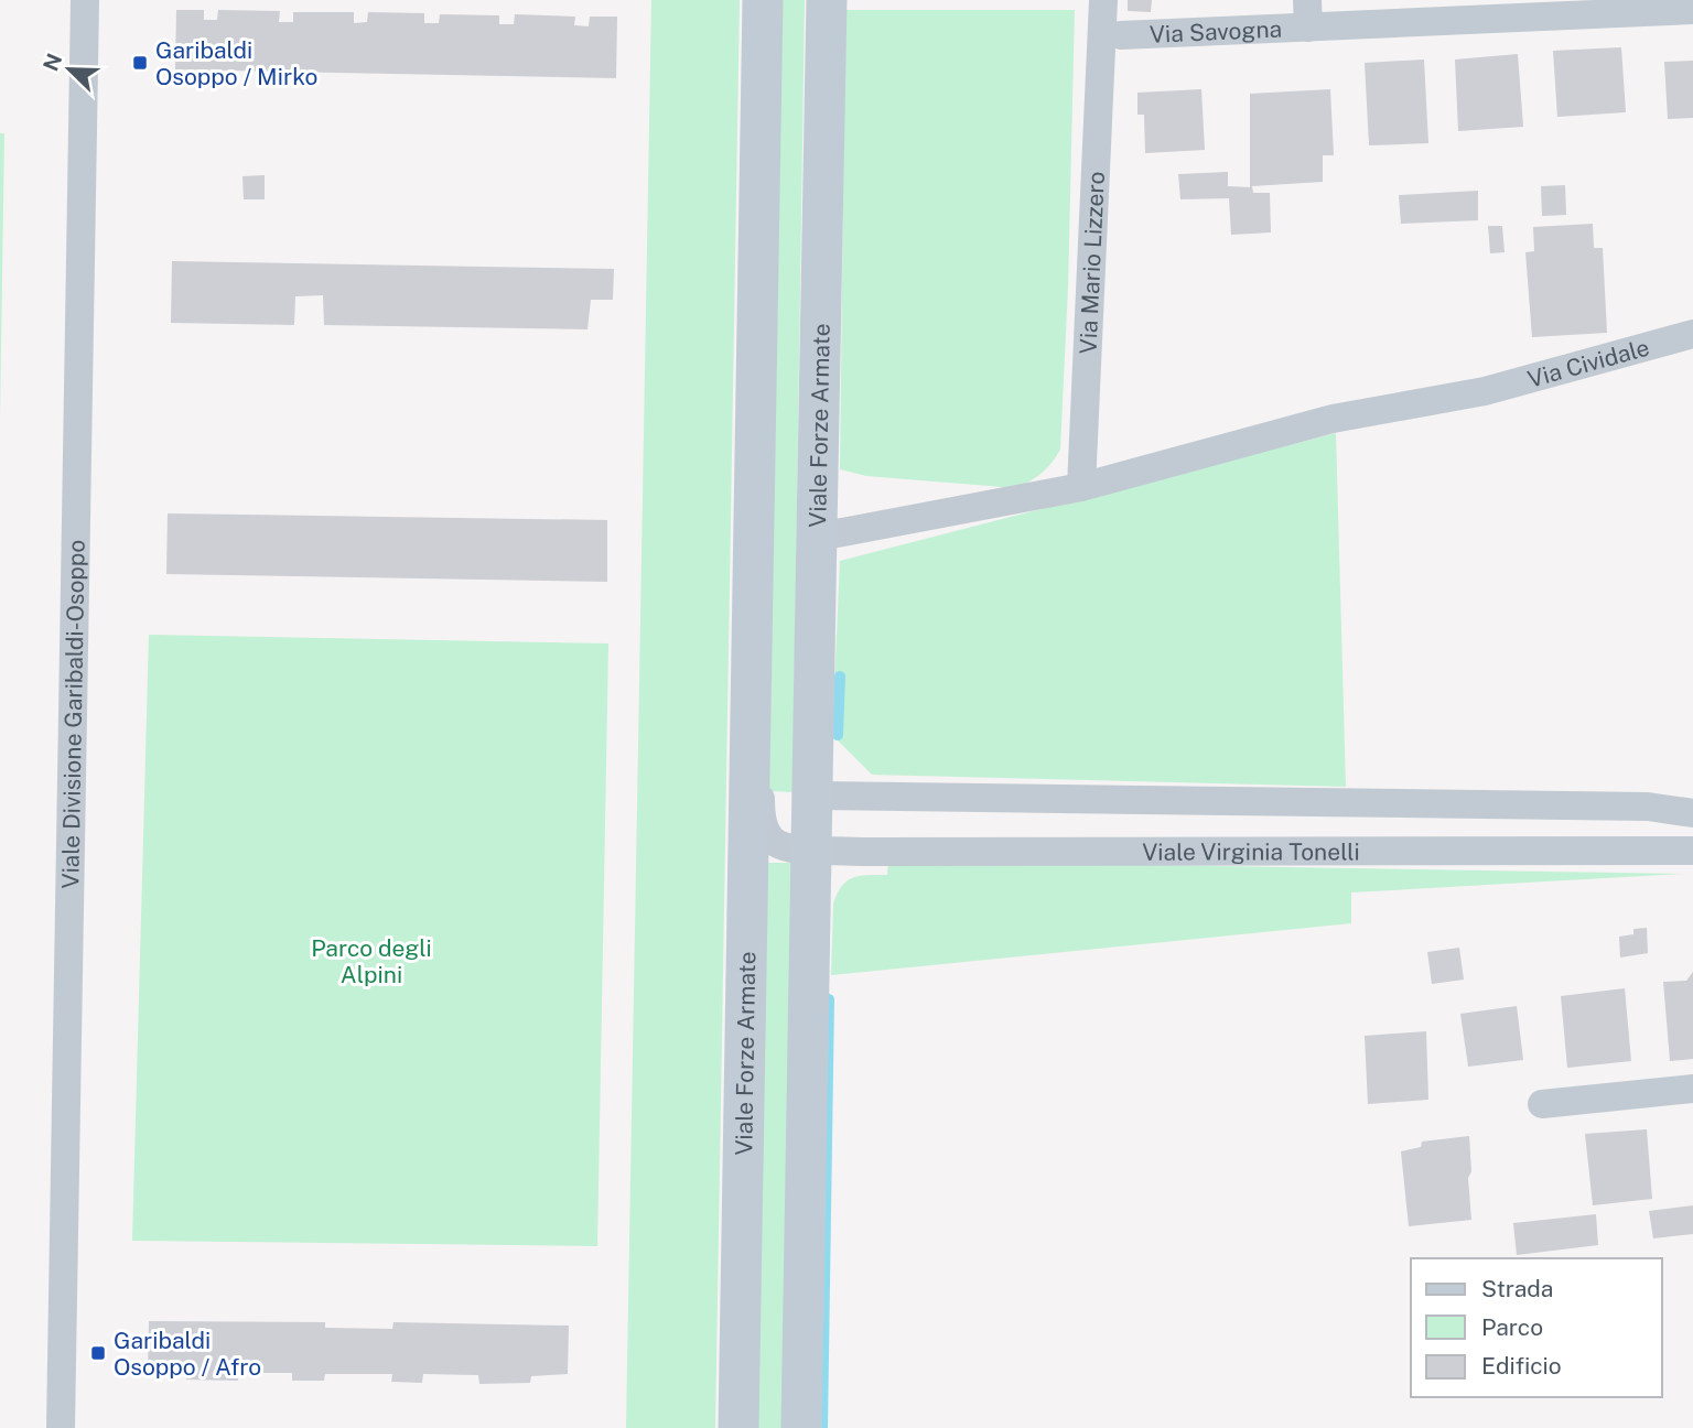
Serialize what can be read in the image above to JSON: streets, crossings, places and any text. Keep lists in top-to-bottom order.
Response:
{
  "streets": {
    "street": [
      "Via Savogna",
      "Via Mario Lizzero",
      "Via Cividale",
      "Viale Forze Armate",
      "Viale Divisione Garibaldi-Osoppo",
      "Viale Virginia Tonelli"
    ]
  },
  "crossings": [
    ["Via Savogna", "Via Mario Lizzero"],
    ["Via Mario Lizzero", "Via Cividale"],
    ["Viale Forze Armate", "Viale Virginia Tonelli"]
  ],
  "parks": ["Parco degli Alpini"],
  "places": {
    "transit": ["Garibaldi Osoppo / Mirko", "Garibaldi Osoppo / Afro"]
  },
  "legend": ["Strada", "Parco", "Edificio"],
  "north": "top left"
}
